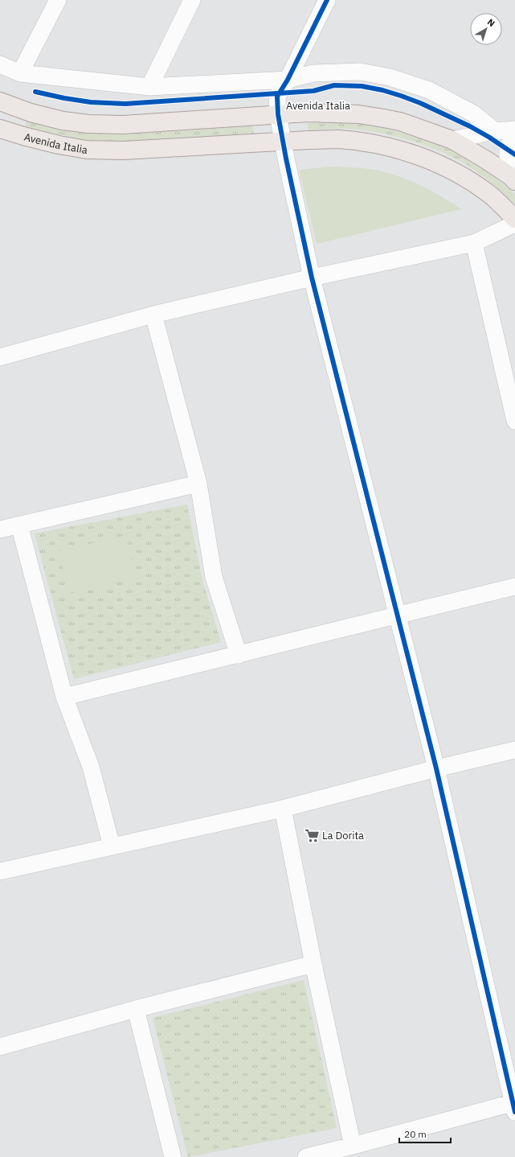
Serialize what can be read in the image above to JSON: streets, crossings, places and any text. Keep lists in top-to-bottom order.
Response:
{
  "streets": {
    "main road": ["Avenida Italia"]
  },
  "places": {
    "supermarket": ["La Dorita"]
  },
  "scale_bar": "20 m",
  "north": "top right"
}
